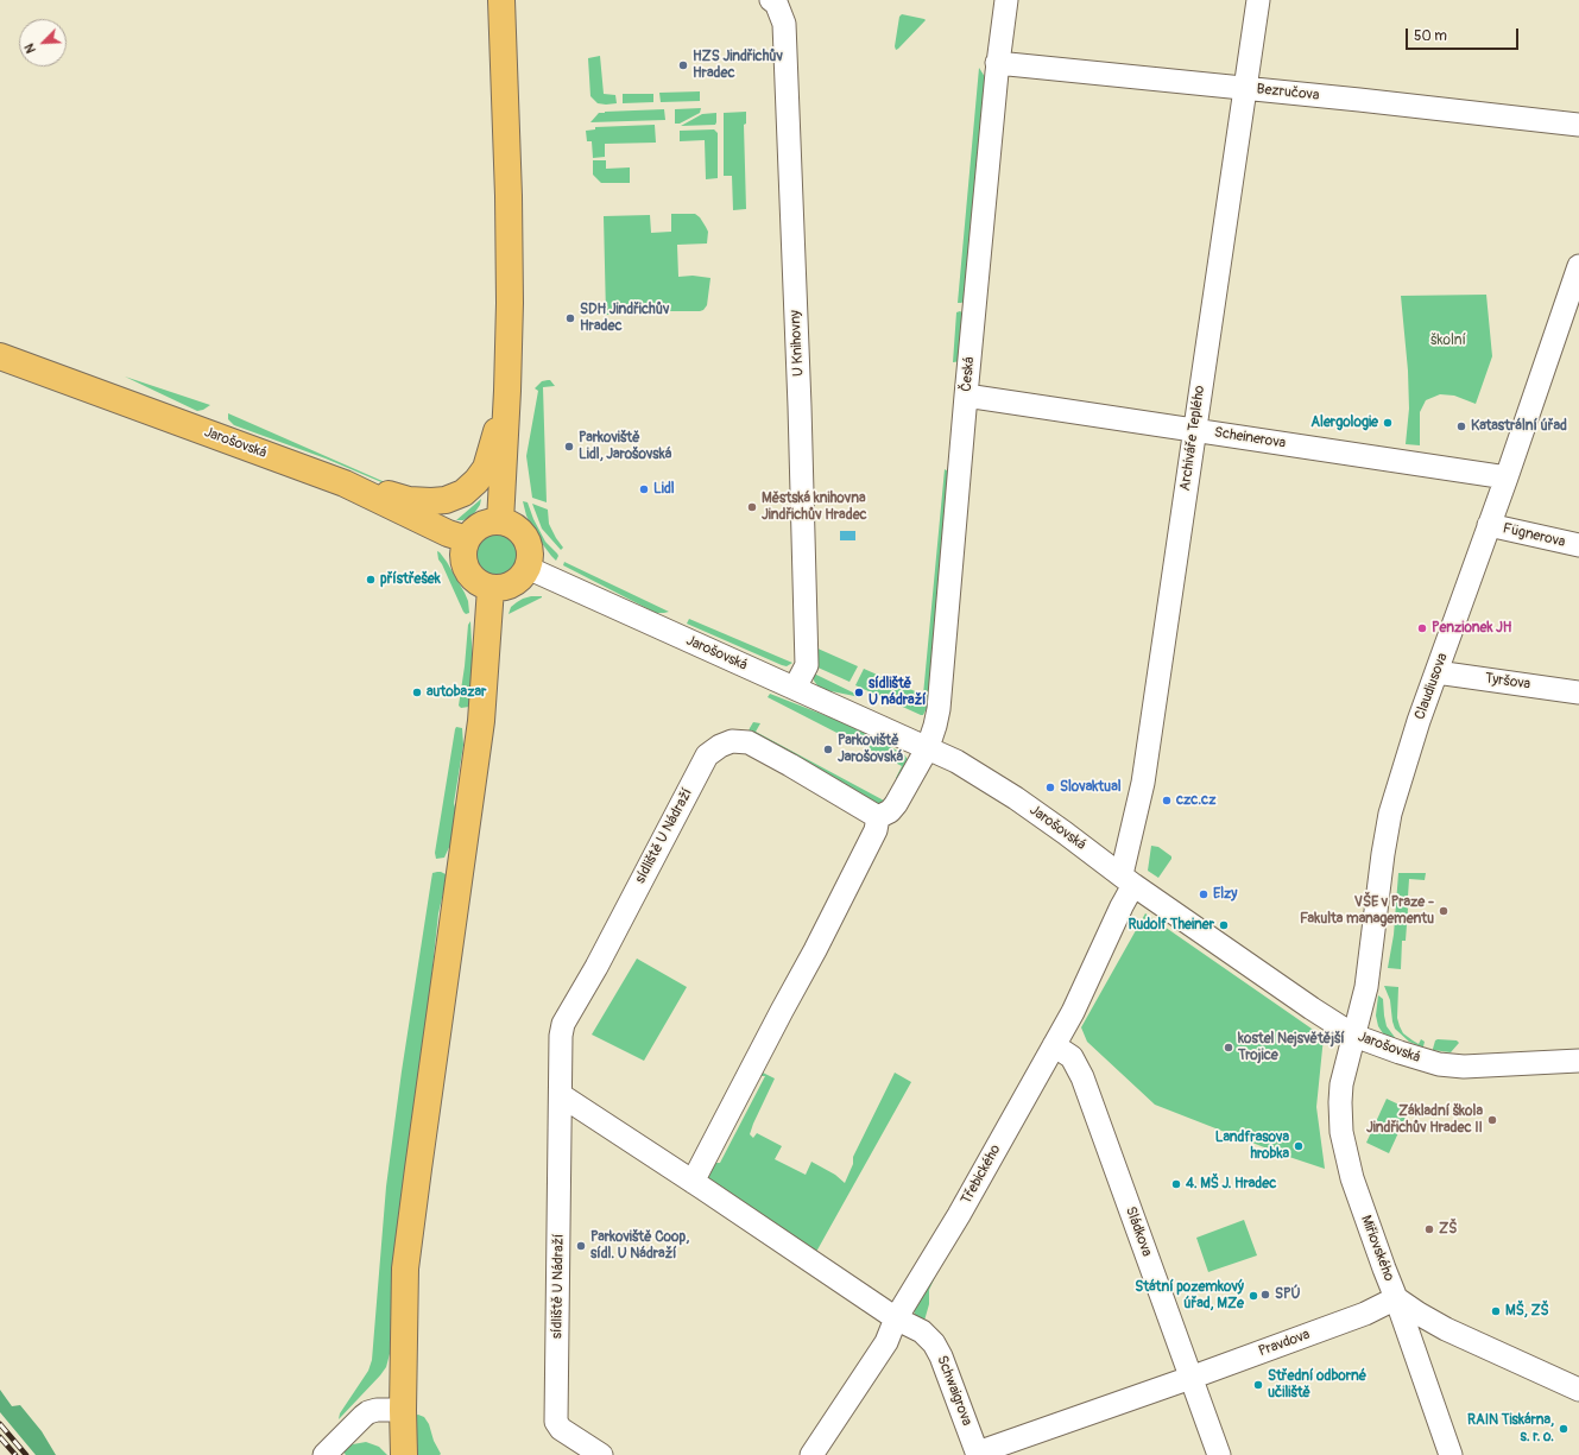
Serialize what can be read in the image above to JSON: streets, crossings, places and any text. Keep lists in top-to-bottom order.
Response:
{
  "streets": {
    "main road": ["Jarošovská"],
    "street": [
      "Bezručova",
      "U Knihovny",
      "Česká",
      "Archiváře Teplého",
      "Scheinerova",
      "Fügnerova",
      "Tyršova",
      "Claudiusova",
      "sídliště U Nádraží",
      "Třebického",
      "Sládkova",
      "Miřiovského",
      "Pravdova",
      "Schwaigrova"
    ]
  },
  "crossings": [
    ["Bezručova", "Česká"],
    ["Bezručova", "Archiváře Teplého"],
    ["U Knihovny", "Jarošovská"],
    ["Česká", "Scheinerova"],
    ["Česká", "Jarošovská"],
    ["Archiváře Teplého", "Scheinerova"],
    ["Archiváře Teplého", "Jarošovská"],
    ["Archiváře Teplého", "Třebického"],
    ["Scheinerova", "Claudiusova"],
    ["Jarošovská", "Claudiusova"],
    ["Jarošovská", "Třebického"],
    ["Jarošovská", "Miřiovského"],
    ["Fügnerova", "Claudiusova"],
    ["Tyršova", "Claudiusova"],
    ["Claudiusova", "Miřiovského"],
    ["Třebického", "Sládkova"],
    ["Třebického", "Schwaigrova"],
    ["Sládkova", "Pravdova"],
    ["Miřiovského", "Pravdova"],
    ["Pravdova", "Schwaigrova"]
  ],
  "parks": ["školní"],
  "places": [
    "HZS Jindřichův Hradec",
    "SDH Jindřichův Hradec",
    "Alergologie",
    "Katastrální úřad",
    "Parkoviště Lidl, Jarošovská",
    "Lidl",
    "Městská knihovna Jindřichův Hradec",
    "přístřešek",
    "Penzionek JH",
    "autobazar",
    "sídliště U nádraží",
    "Parkoviště Jarošovská",
    "Slovaktual",
    "czc.cz",
    "Elzy",
    "VŠE v Praze - Fakulta managementu",
    "Rudolf Theiner",
    "kostel Nejsvětější Trojice",
    "Základní škola Jindřichův Hradec II",
    "Landfrasova hrobka",
    "4. MŠ J. Hradec",
    "ZŠ",
    "Parkoviště Coop, sídl. U Nádraží",
    "SPÚ",
    "Státní pozemkový úřad, MZe",
    "MŠ, ZŠ",
    "Střední odborné učiliště",
    "RAIN Tiskárna, s. r. o."
  ],
  "scale_bar": "50 m",
  "north": "bottom left"
}
